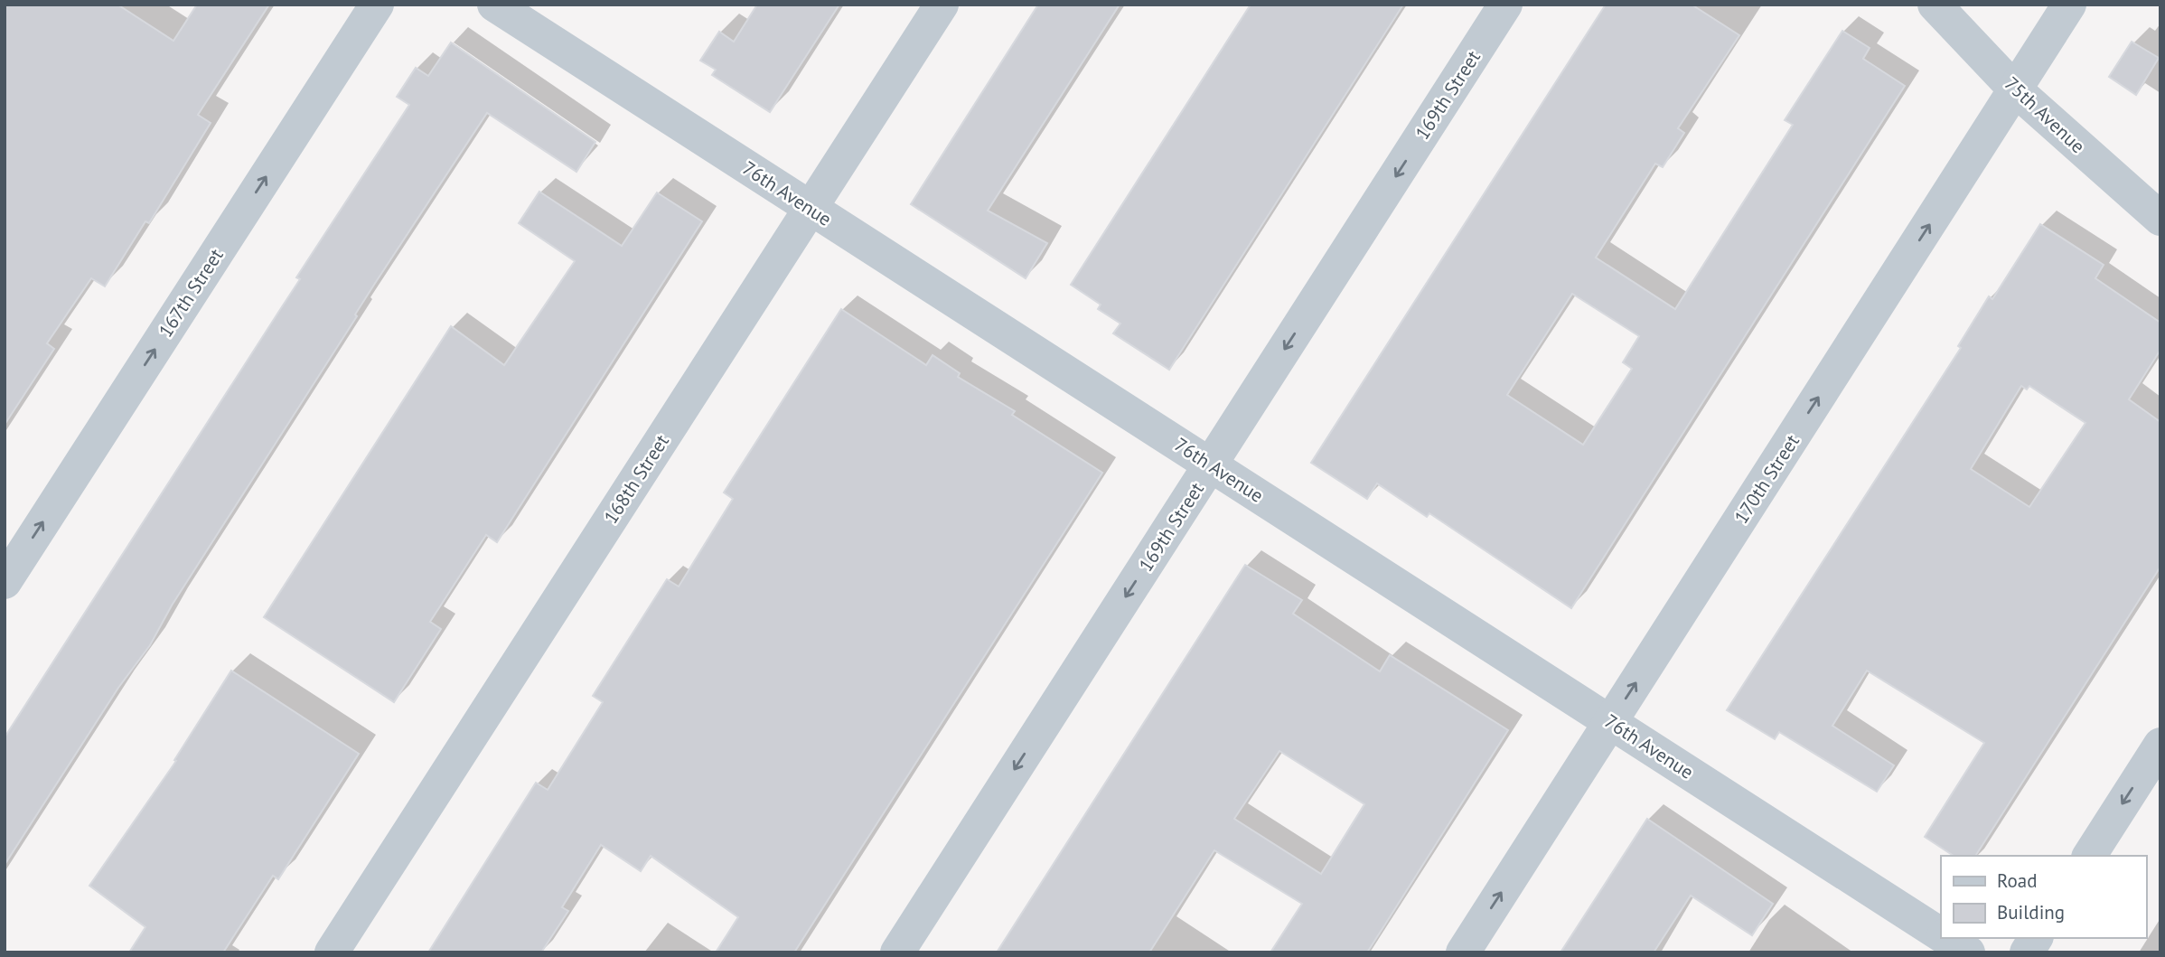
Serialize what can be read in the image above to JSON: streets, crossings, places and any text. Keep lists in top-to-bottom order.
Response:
{
  "streets": {
    "street": [
      "169th Street",
      "75th Avenue",
      "76th Avenue",
      "167th Street",
      "168th Street",
      "170th Street"
    ]
  },
  "crossings": [
    ["169th Street", "76th Avenue"],
    ["75th Avenue", "170th Street"],
    ["76th Avenue", "168th Street"],
    ["76th Avenue", "170th Street"]
  ],
  "one_way": ["169th Street", "167th Street", "170th Street"],
  "legend": ["Road", "Building"]
}
